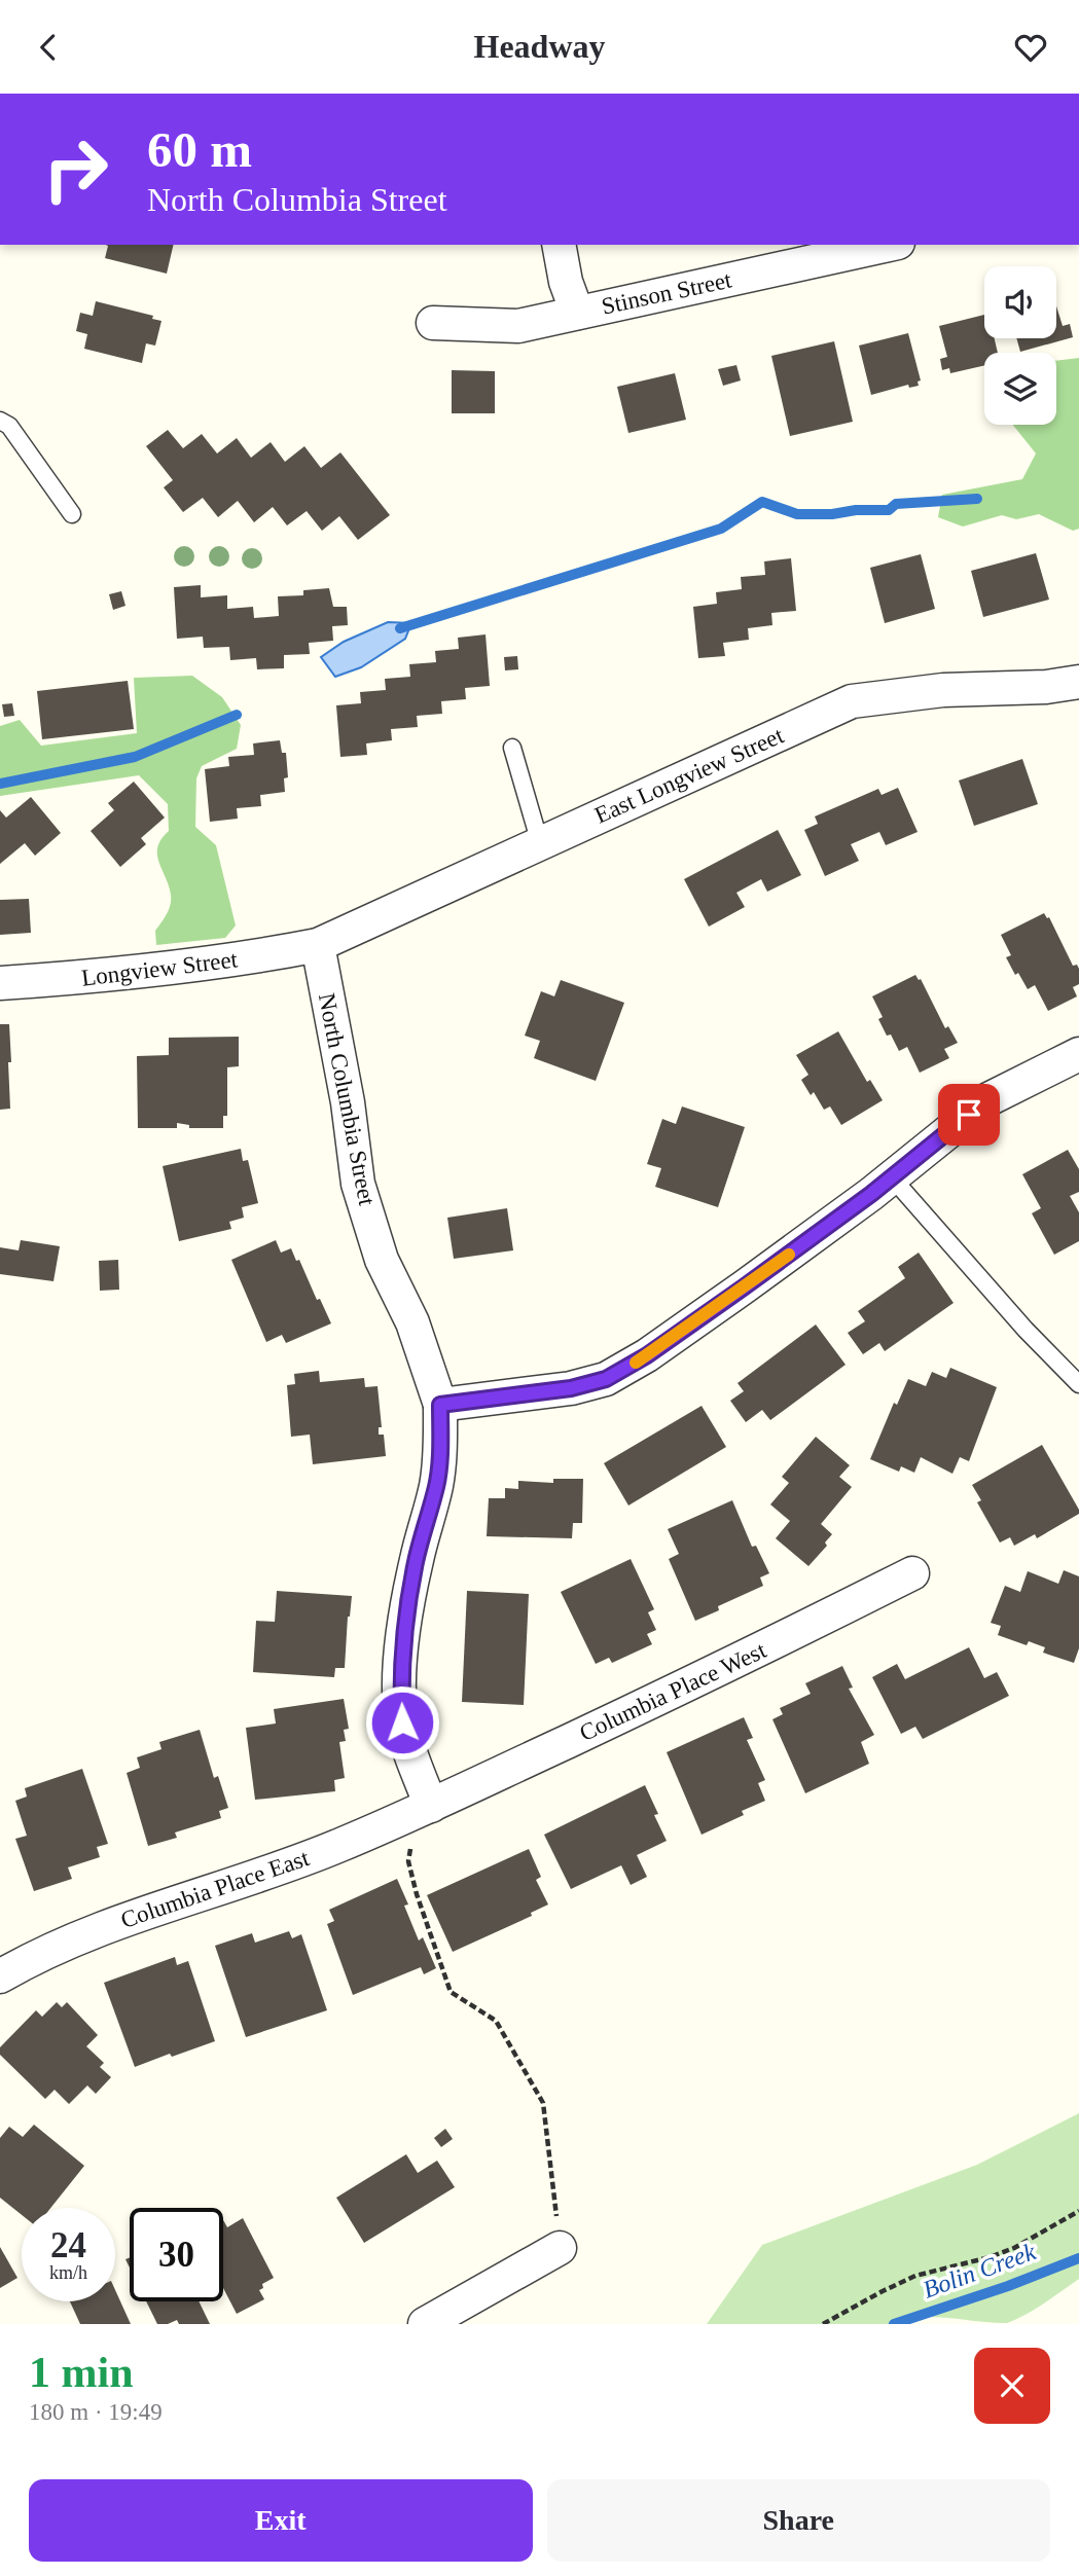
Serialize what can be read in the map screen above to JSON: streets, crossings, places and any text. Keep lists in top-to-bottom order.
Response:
{
  "streets": {
    "street": [
      "Stinson Street",
      "East Longview Street",
      "Longview Street",
      "North Columbia Street",
      "Columbia Place West",
      "Columbia Place East"
    ]
  },
  "crossings": [
    ["East Longview Street", "Longview Street"],
    ["East Longview Street", "North Columbia Street"],
    ["Longview Street", "North Columbia Street"],
    ["North Columbia Street", "Columbia Place West"],
    ["North Columbia Street", "Columbia Place East"],
    ["Columbia Place West", "Columbia Place East"]
  ],
  "water": ["Bolin Creek"],
  "page": {
    "header": "Headway",
    "turn": ["60 m", "North Columbia Street"],
    "speed": "24 km/h",
    "limit": "30",
    "heading": ["1 min", "180 m · 19:49"],
    "buttons": ["Exit", "Share"]
  }
}
